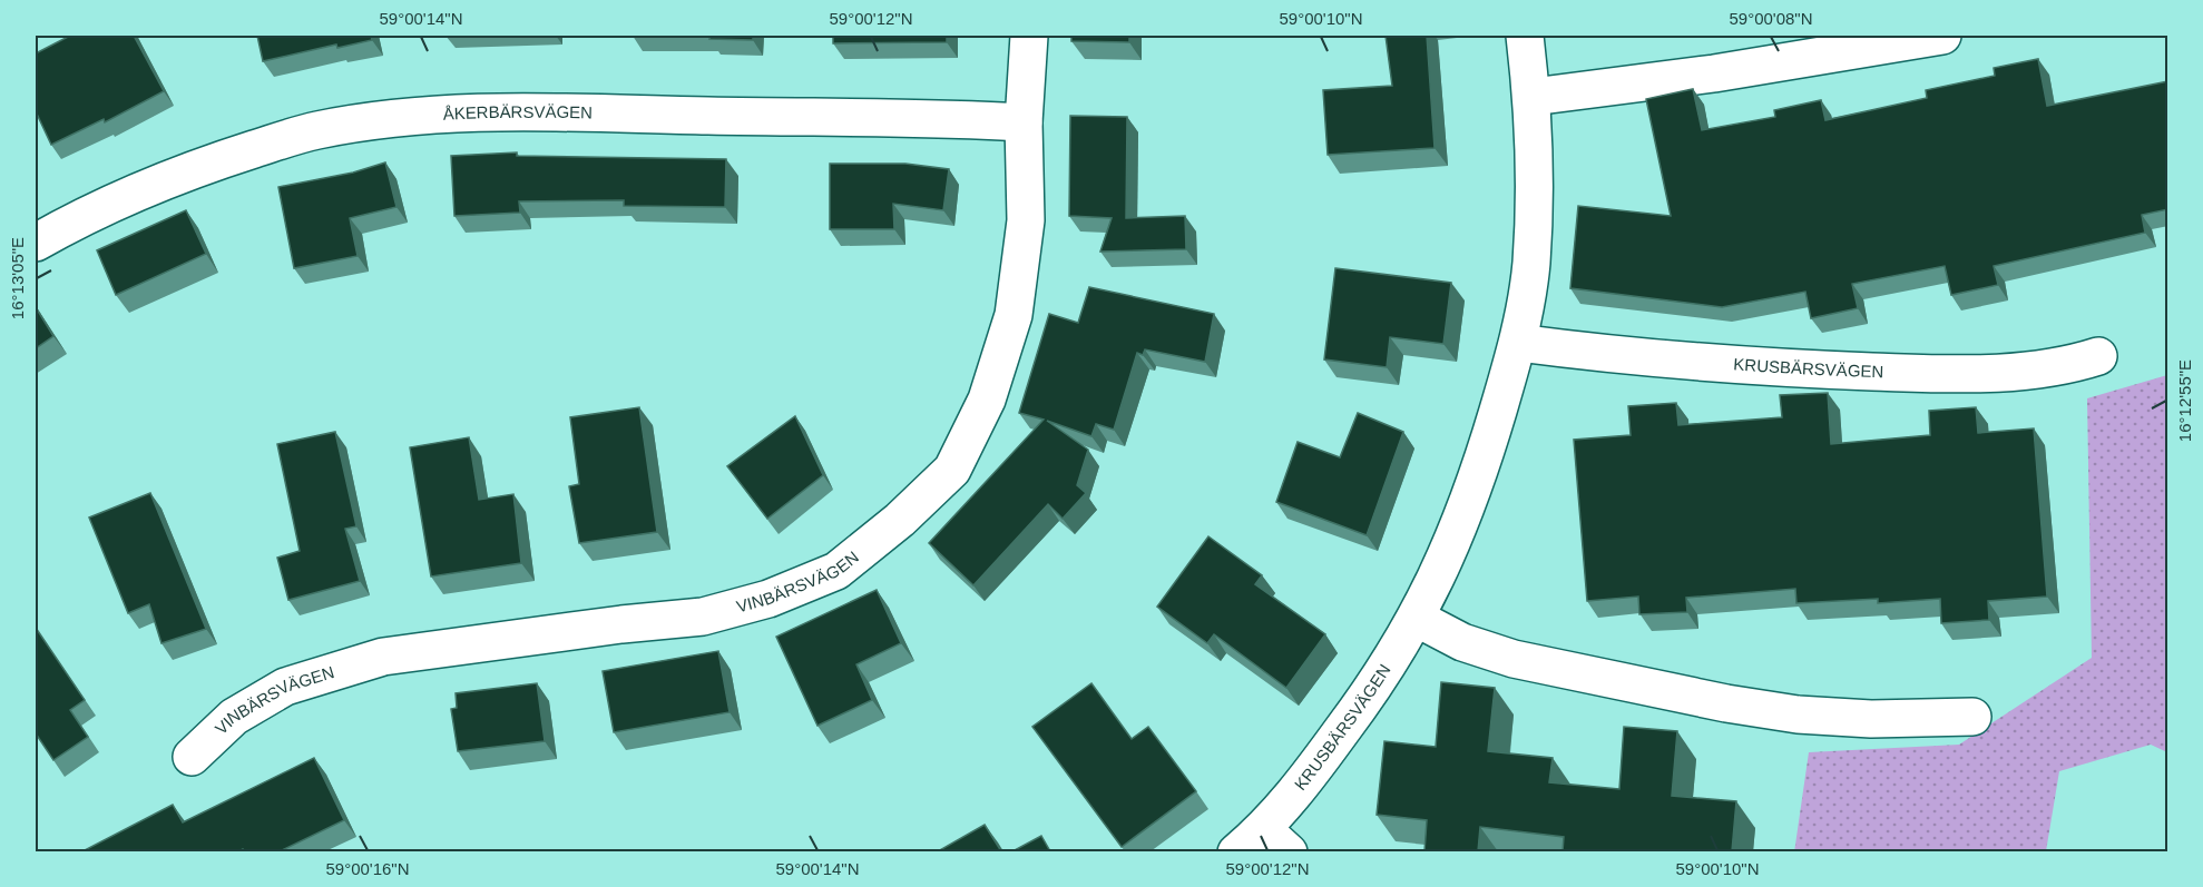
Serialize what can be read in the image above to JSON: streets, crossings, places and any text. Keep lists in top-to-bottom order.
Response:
{
  "streets": {
    "street": ["ÅKERBÄRSVÄGEN", "KRUSBÄRSVÄGEN", "VINBÄRSVÄGEN"]
  },
  "crossings": [
    ["ÅKERBÄRSVÄGEN", "VINBÄRSVÄGEN"]
  ],
  "coordinates": [
    "59°00'14\"N",
    "59°00'12\"N",
    "59°00'10\"N",
    "59°00'08\"N",
    "16°13'05\"E",
    "16°12'55\"E",
    "59°00'16\"N"
  ]
}
